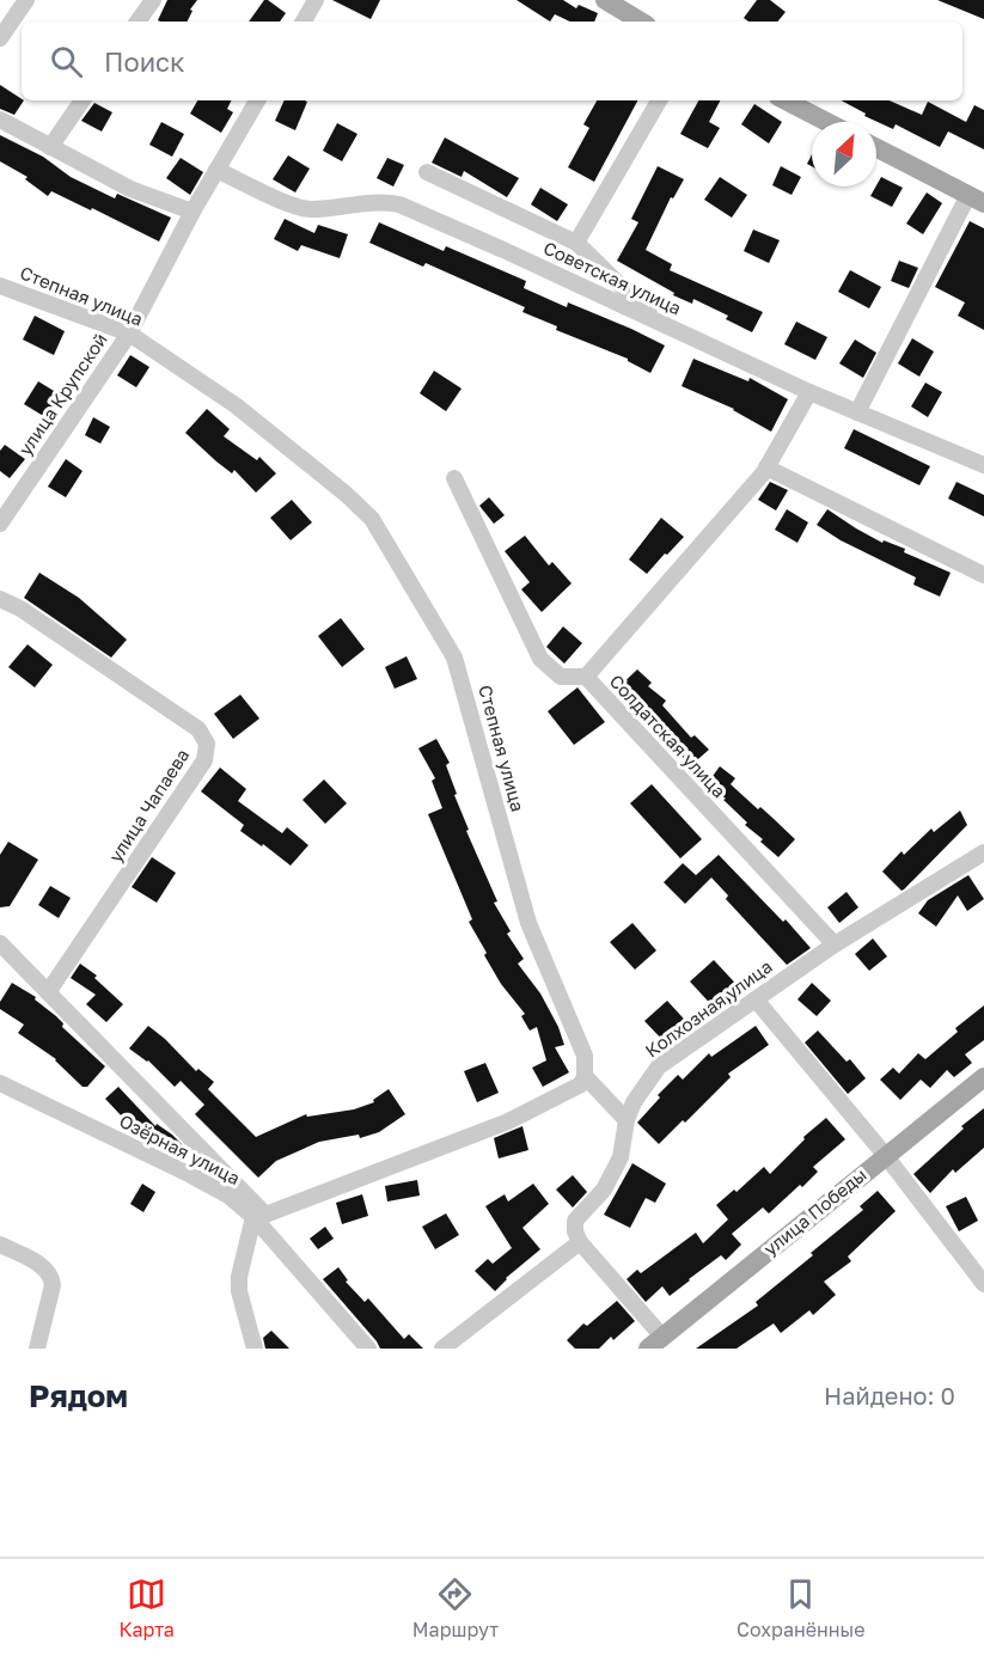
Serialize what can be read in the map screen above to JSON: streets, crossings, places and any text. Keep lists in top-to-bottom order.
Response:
{
  "streets": {
    "main road": ["улица Победы"],
    "street": [
      "Советская улица",
      "Степная улица",
      "улица Крупской",
      "Солдатская улица",
      "улица Чапаева",
      "Колхозная улица",
      "Озёрная улица"
    ]
  },
  "crossings": [
    ["Советская улица", "улица Крупской"],
    ["Степная улица", "улица Крупской"],
    ["Солдатская улица", "Колхозная улица"]
  ],
  "north": "top right",
  "page": {
    "search": "Поиск",
    "heading": ["Рядом", "Найдено: 0"],
    "nav": ["Карта", "Маршрут", "Сохранённые"]
  }
}
